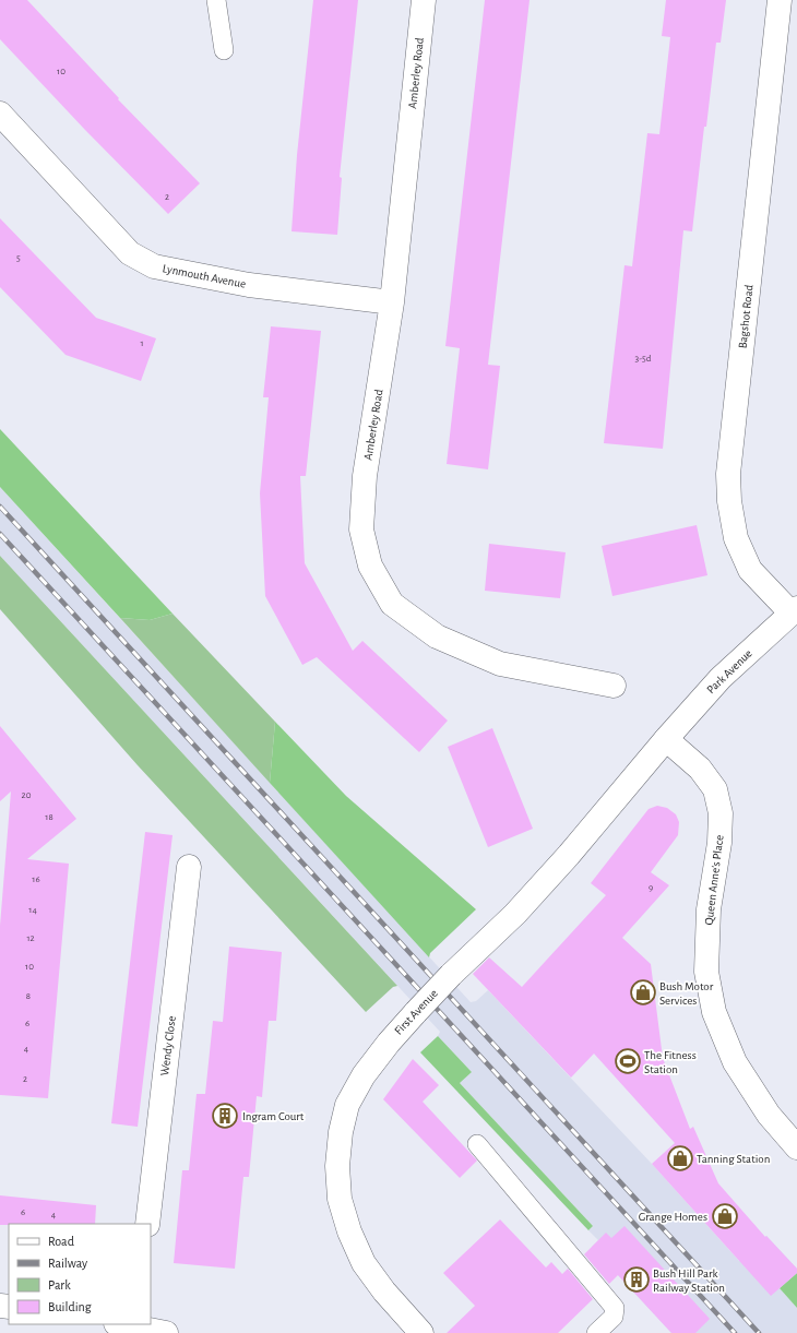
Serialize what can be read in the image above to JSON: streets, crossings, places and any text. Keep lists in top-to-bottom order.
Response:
{
  "streets": {
    "street": [
      "Amberley Road",
      "Lynmouth Avenue",
      "Bagshot Road",
      "Park Avenue",
      "Queen Anne's Place",
      "First Avenue",
      "Wendy Close"
    ]
  },
  "crossings": [
    ["Amberley Road", "Lynmouth Avenue"],
    ["Bagshot Road", "Park Avenue"],
    ["Park Avenue", "Queen Anne's Place"],
    ["Park Avenue", "First Avenue"],
    ["Queen Anne's Place", "First Avenue"]
  ],
  "places": {
    "shop": ["Bush Motor Services", "Tanning Station", "Grange Homes"],
    "sports": ["The Fitness Station"],
    "building": ["Ingram Court", "Bush Hill Park Railway Station"]
  },
  "house_numbers": [
    "10",
    "2",
    "5",
    "1",
    "3-5d",
    "20",
    "18",
    "16",
    "9",
    "14",
    "12",
    "10",
    "8",
    "6",
    "4",
    "2",
    "6",
    "4"
  ],
  "legend": [
    "Road",
    "Railway",
    "Park",
    "Building"
  ]
}
